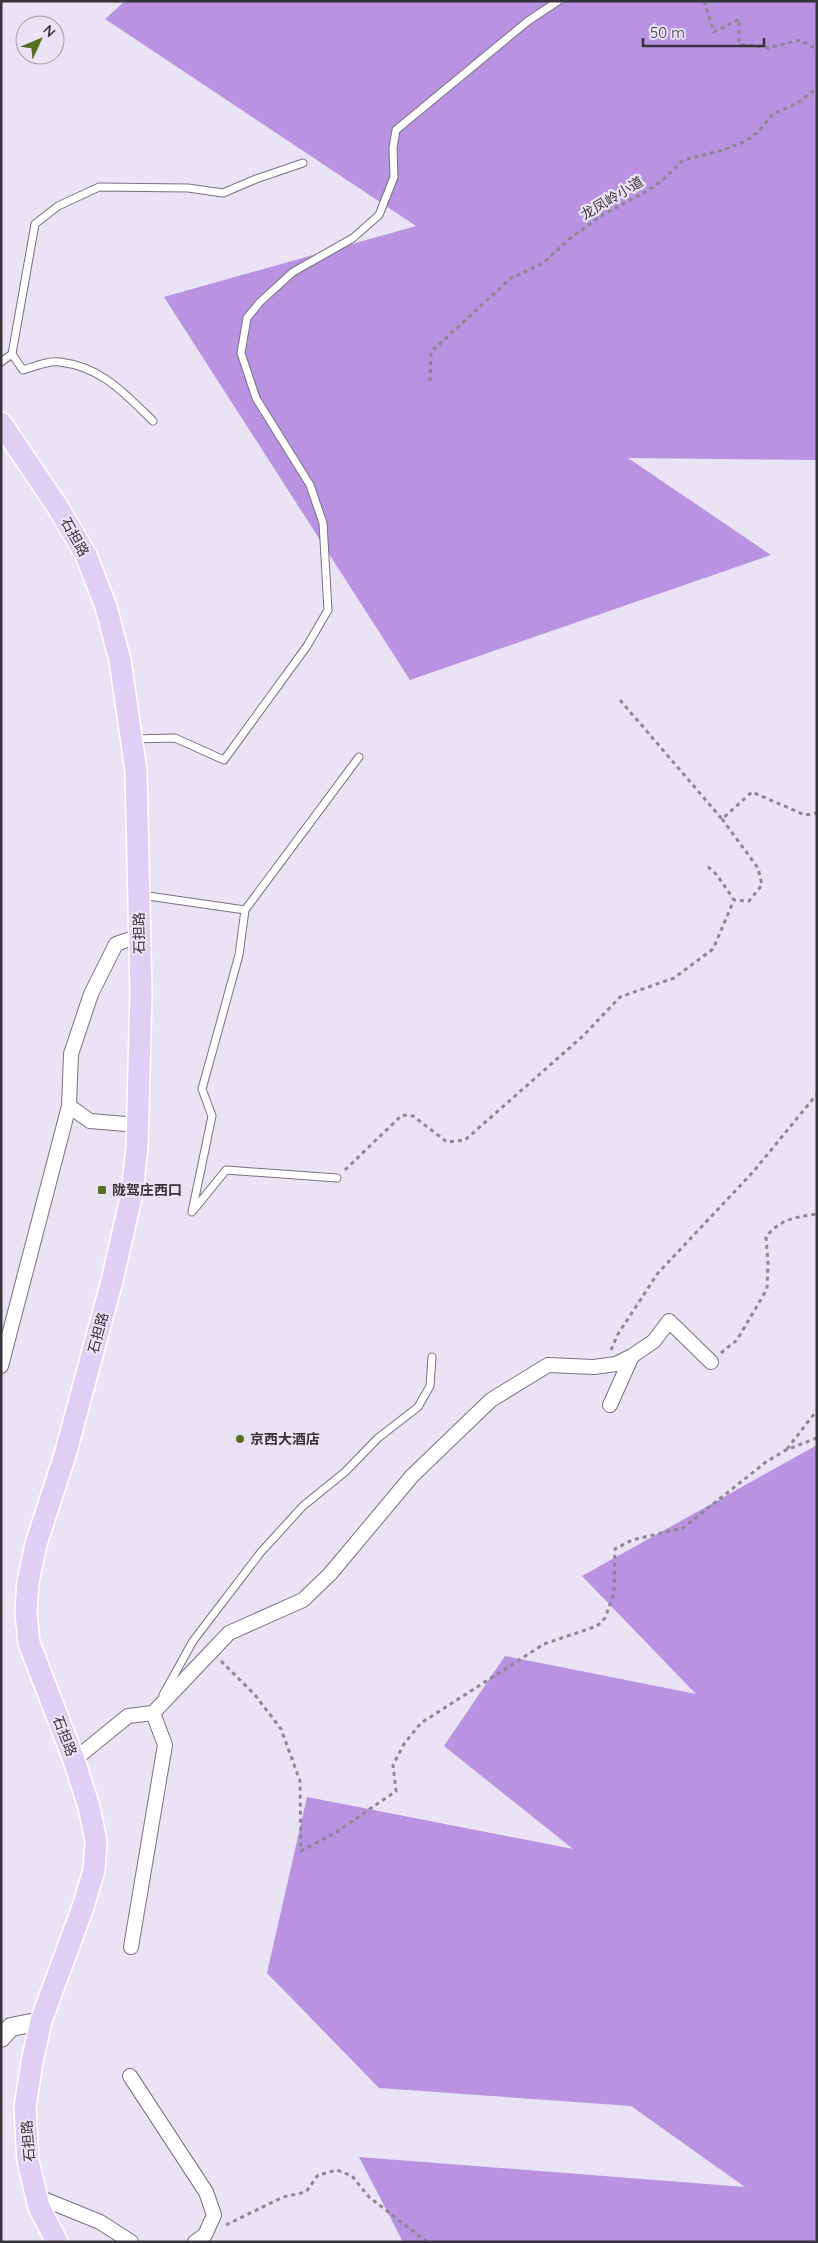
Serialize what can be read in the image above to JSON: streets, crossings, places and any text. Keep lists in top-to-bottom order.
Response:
{
  "streets": {
    "main road": ["石担路"],
    "path": ["龙凤岭小道"]
  },
  "places": {
    "transit": ["陇驾庄西口"],
    "other": ["京西大酒店"]
  },
  "scale_bar": "50 m",
  "north": "top right"
}
